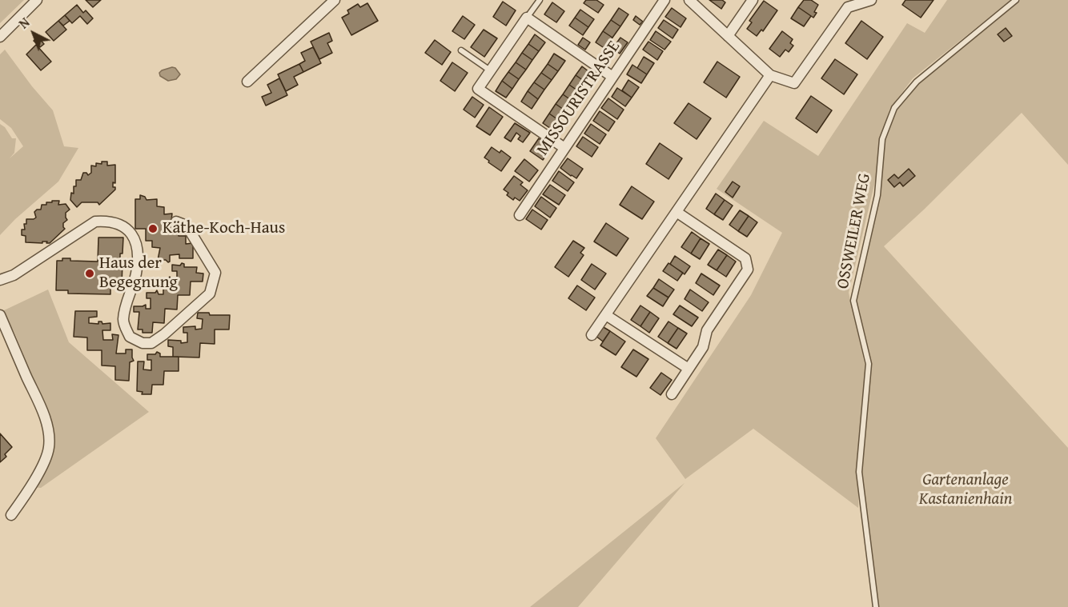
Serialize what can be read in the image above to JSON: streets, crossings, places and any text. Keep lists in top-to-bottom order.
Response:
{
  "streets": {
    "street": ["MISSOURISTRASSE"],
    "lane": ["OSSWEILER WEG"]
  },
  "parks": ["Gartenanlage Kastanienhain"],
  "places": ["Käthe-Koch-Haus", "Haus der Begegnung"],
  "north": "top left"
}
